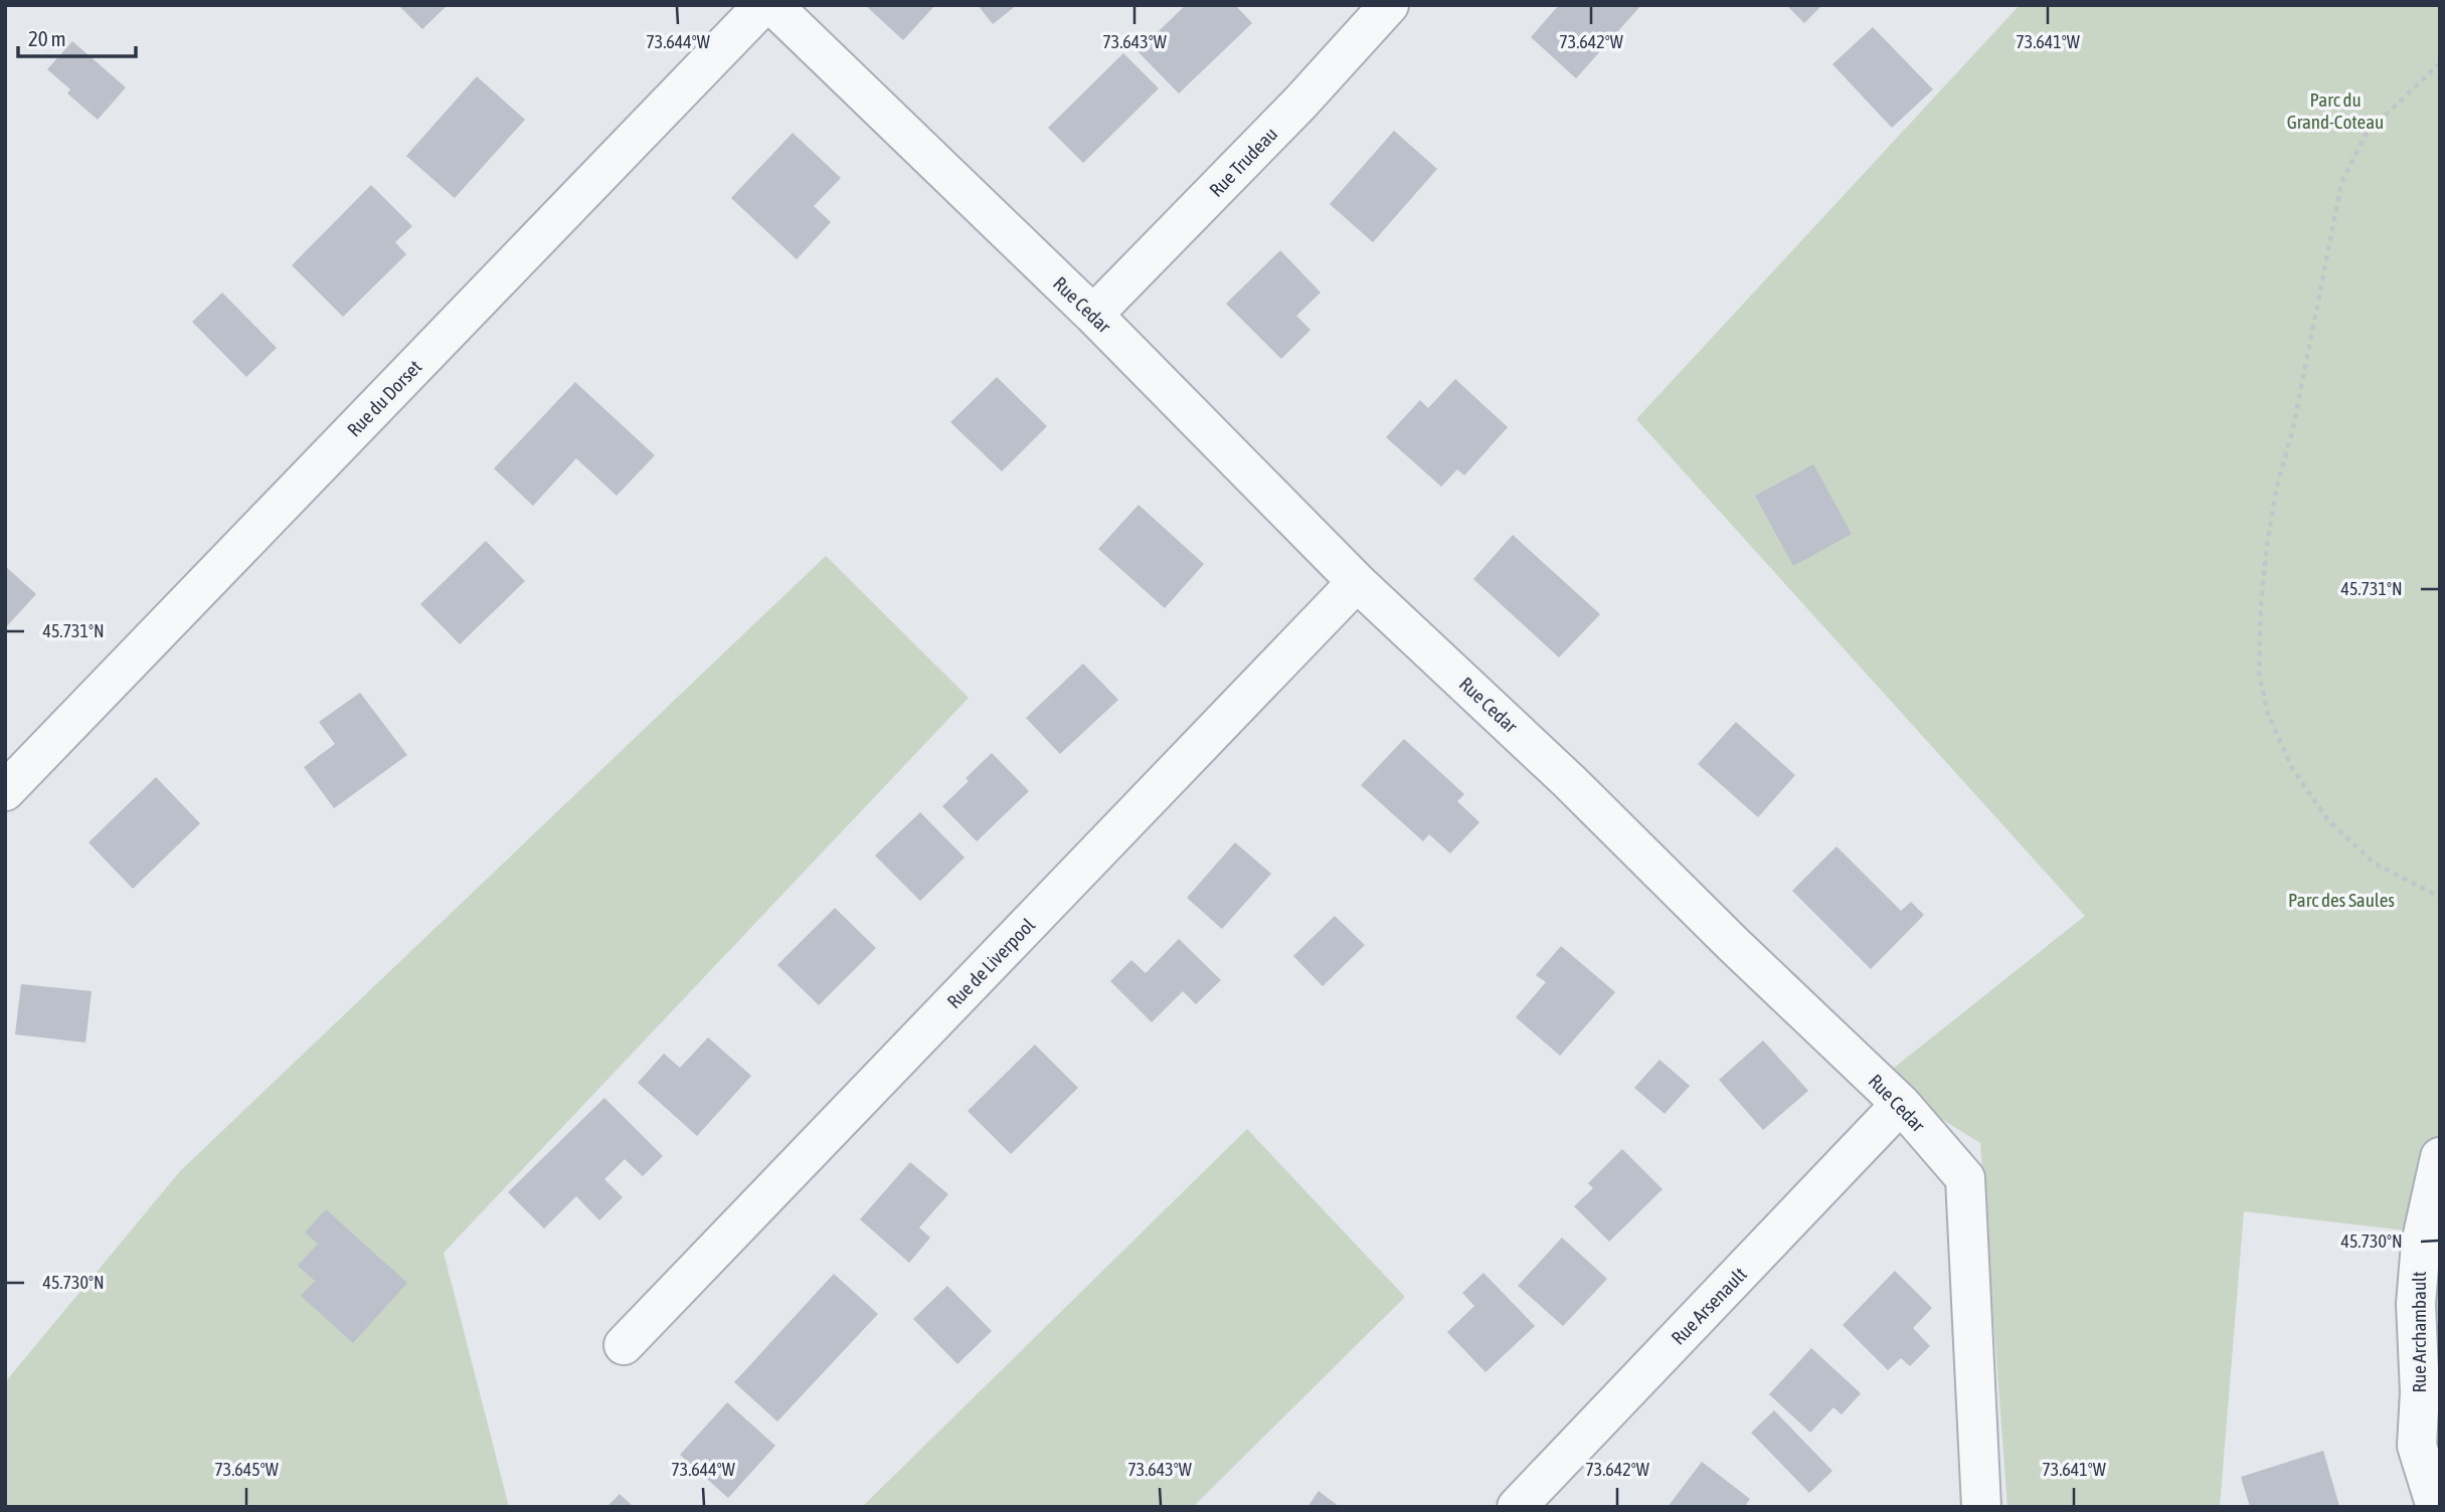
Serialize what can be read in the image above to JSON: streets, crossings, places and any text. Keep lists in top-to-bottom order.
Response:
{
  "streets": {
    "street": [
      "Rue Trudeau",
      "Rue Cedar",
      "Rue du Dorset",
      "Rue de Liverpool",
      "Rue Arsenault",
      "Rue Archambault"
    ]
  },
  "crossings": [
    ["Rue Trudeau", "Rue Cedar"],
    ["Rue Cedar", "Rue de Liverpool"],
    ["Rue Cedar", "Rue Arsenault"]
  ],
  "parks": ["Parc du Grand-Coteau", "Parc des Saules"],
  "scale_bar": "20 m",
  "coordinates": [
    "73.644°W",
    "73.643°W",
    "73.642°W",
    "73.641°W",
    "45.731°N",
    "45.730°N",
    "73.645°W"
  ]
}
